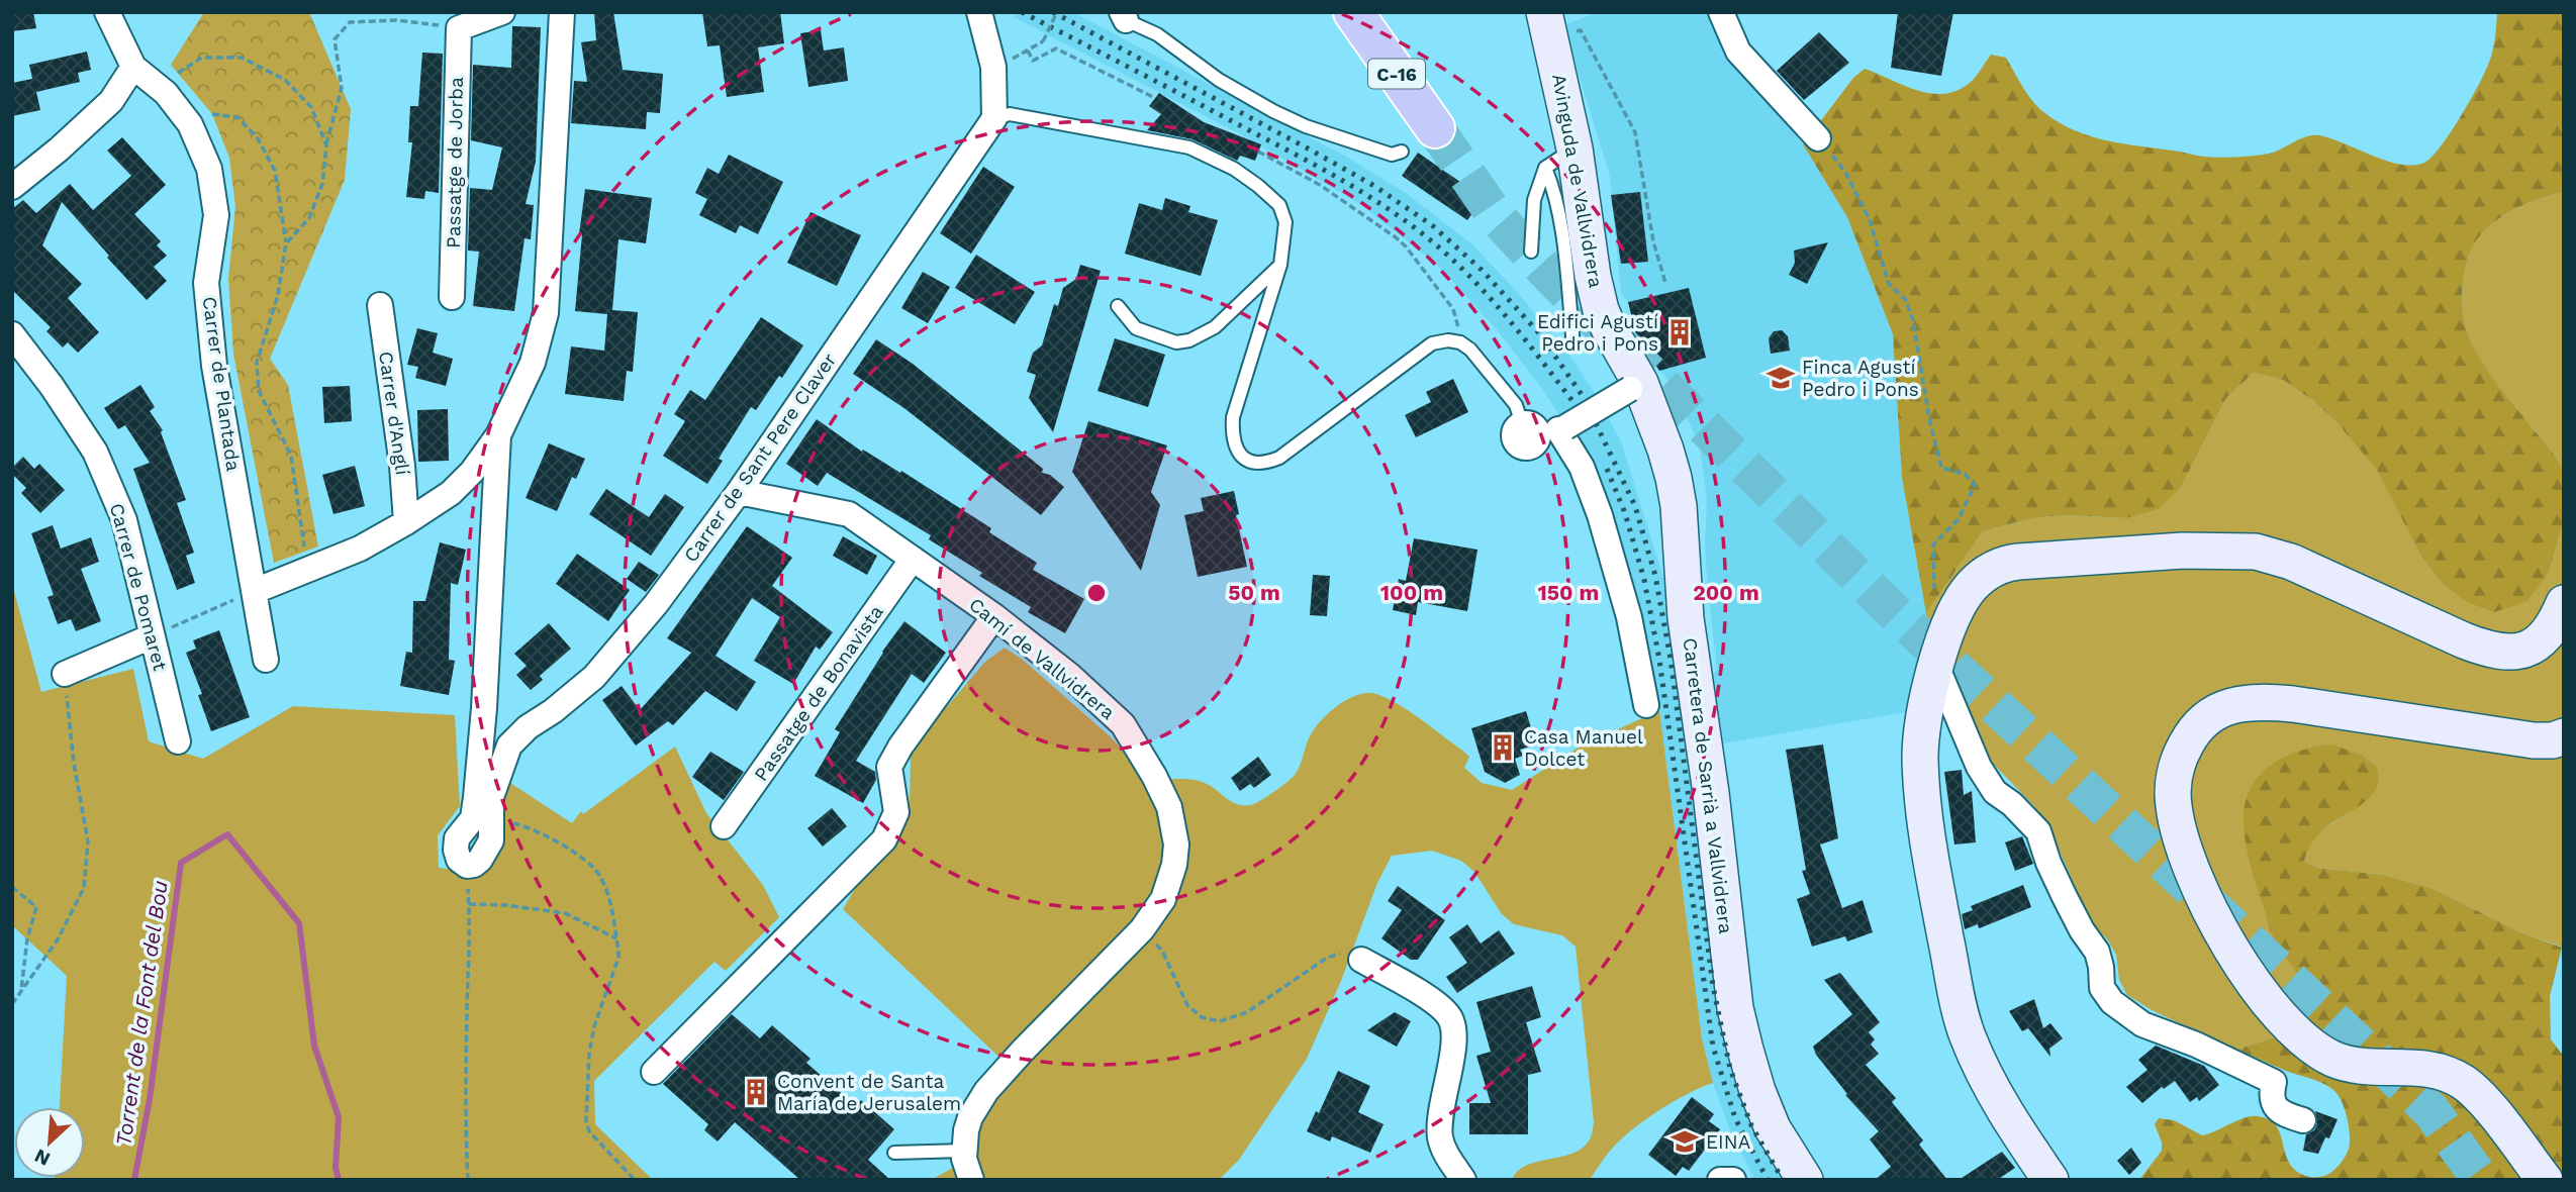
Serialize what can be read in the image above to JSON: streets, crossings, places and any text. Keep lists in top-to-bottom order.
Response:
{
  "streets": {
    "highway": ["C-16"],
    "main road": ["Avinguda de Vallvidrera", "Carretera de Sarrià a Vallvidrera"],
    "street": [
      "Passatge de Jorba",
      "Carrer de Plantada",
      "Carrer d'Anglí",
      "Carrer de Sant Pere Claver",
      "Carrer de Pomaret",
      "Camí de Vallvidrera",
      "Passatge de Bonavista"
    ]
  },
  "crossings": [
    ["Avinguda de Vallvidrera", "Carretera de Sarrià a Vallvidrera"],
    ["Carrer de Sant Pere Claver", "Camí de Vallvidrera"],
    ["Camí de Vallvidrera", "Passatge de Bonavista"]
  ],
  "water": ["Torrent de la Font del Bou"],
  "places": {
    "building": ["Edifici Agustí Pedro i Pons", "Casa Manuel Dolcet", "Convent de Santa María de Jerusalem"],
    "school or university": ["Finca Agustí Pedro i Pons", "EINA"]
  },
  "north": "bottom left",
  "rings": [
    "50 m",
    "100 m",
    "150 m",
    "200 m"
  ]
}
